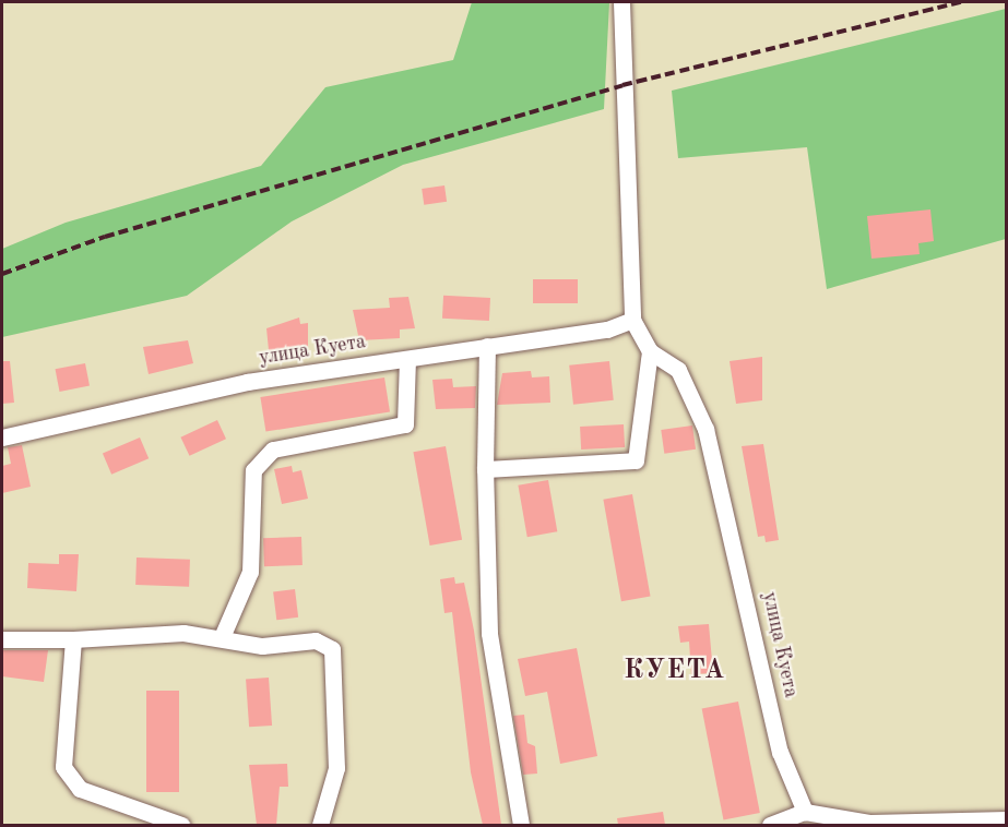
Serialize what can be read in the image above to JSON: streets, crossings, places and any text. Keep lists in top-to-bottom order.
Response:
{
  "streets": {
    "street": ["улица Куета"]
  },
  "districts": ["КУЕТА"]
}
